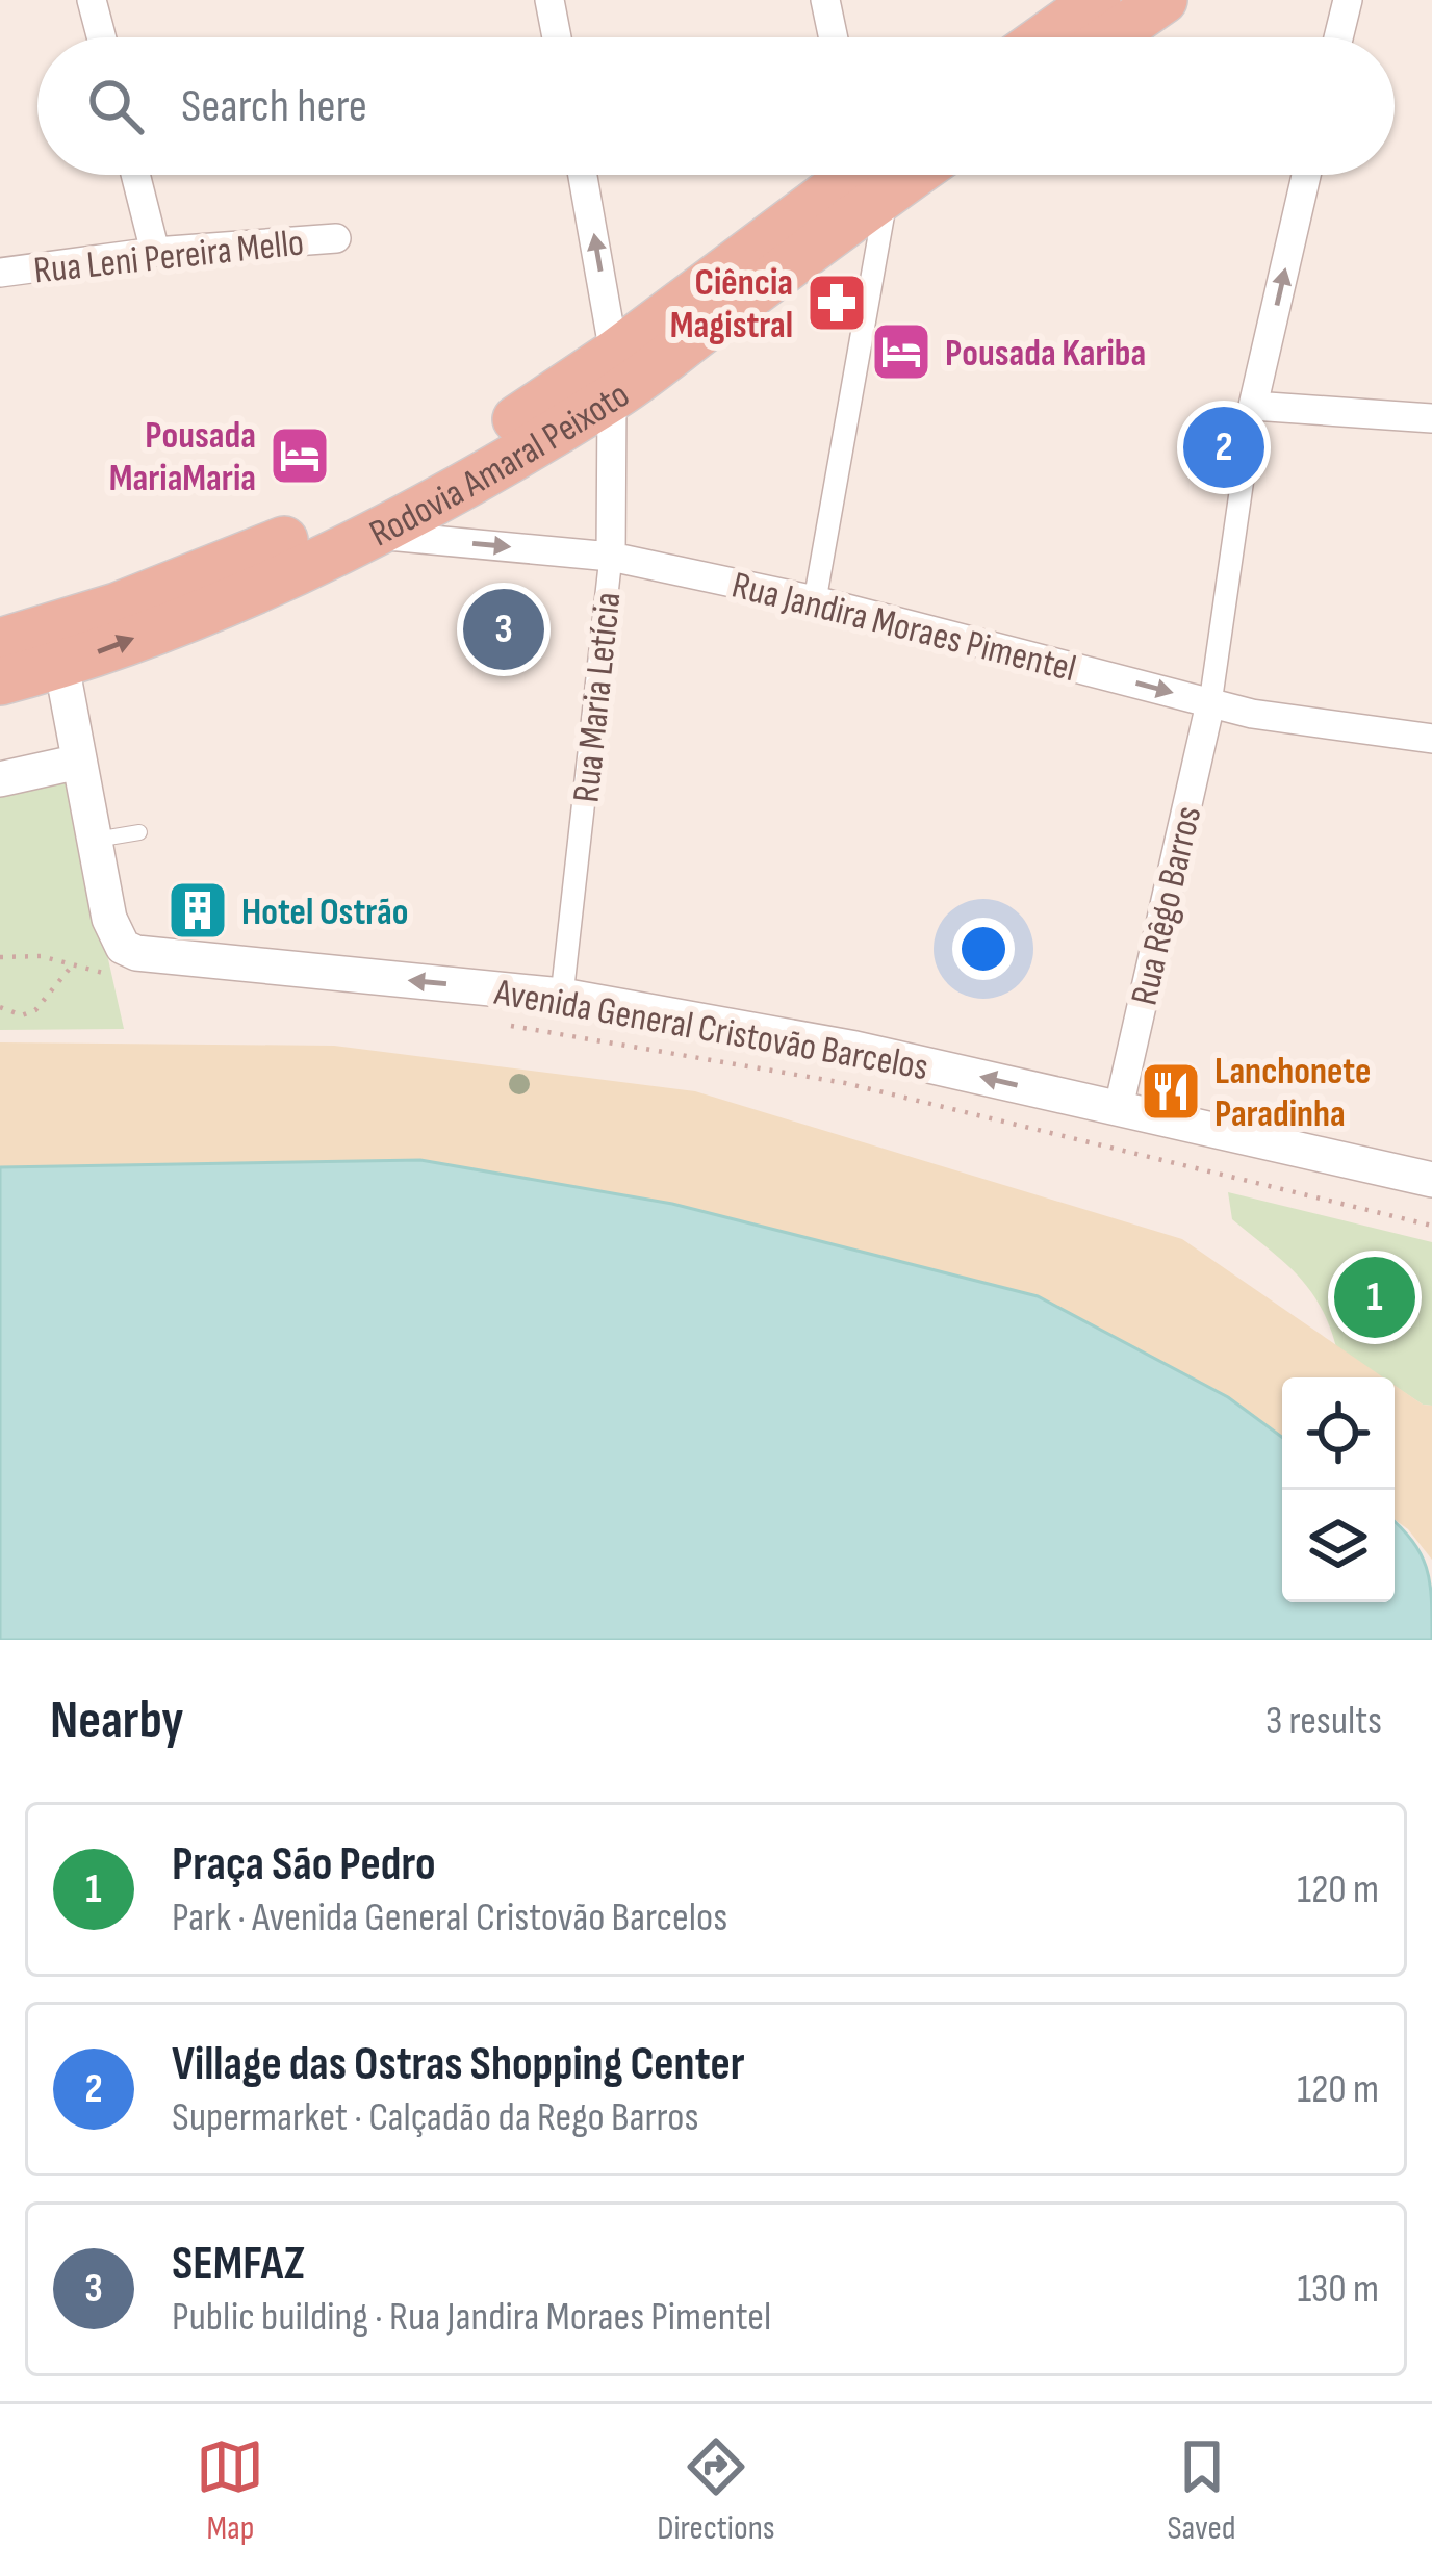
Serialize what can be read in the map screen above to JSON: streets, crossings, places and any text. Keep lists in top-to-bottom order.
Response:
{
  "streets": {
    "highway": ["Rodovia Amaral Peixoto"],
    "street": [
      "Rua Leni Pereira Mello",
      "Rua Jandira Moraes Pimentel",
      "Rua Maria Letícia",
      "Rua Rêgo Barros",
      "Avenida General Cristovão Barcelos"
    ]
  },
  "crossings": [
    ["Rodovia Amaral Peixoto", "Rua Jandira Moraes Pimentel"],
    ["Rodovia Amaral Peixoto", "Rua Maria Letícia"],
    ["Rodovia Amaral Peixoto", "Avenida General Cristovão Barcelos"],
    ["Rua Jandira Moraes Pimentel", "Rua Maria Letícia"],
    ["Rua Jandira Moraes Pimentel", "Rua Rêgo Barros"],
    ["Rua Maria Letícia", "Avenida General Cristovão Barcelos"],
    ["Rua Rêgo Barros", "Avenida General Cristovão Barcelos"]
  ],
  "one_way": ["Rua Jandira Moraes Pimentel", "Avenida General Cristovão Barcelos"],
  "places": {
    "pharmacy": ["Ciência Magistral"],
    "hotel": ["Pousada Kariba", "Pousada MariaMaria"],
    "building": ["Hotel Ostrão"],
    "restaurant": ["Lanchonete Paradinha"]
  },
  "page": {
    "search": "Search here",
    "pins": ["2", "3", "1"],
    "heading": ["Nearby", "3 results"],
    "list": [
      {
        "mark": "1",
        "name": "Praça São Pedro",
        "note": "Park · Avenida General Cristovão Barcelos",
        "value": "120 m"
      },
      {
        "mark": "2",
        "name": "Village das Ostras Shopping Center",
        "note": "Supermarket · Calçadão da Rego Barros",
        "value": "120 m"
      },
      {
        "mark": "3",
        "name": "SEMFAZ",
        "note": "Public building · Rua Jandira Moraes Pimentel",
        "value": "130 m"
      }
    ],
    "nav": ["Map", "Directions", "Saved"]
  }
}
